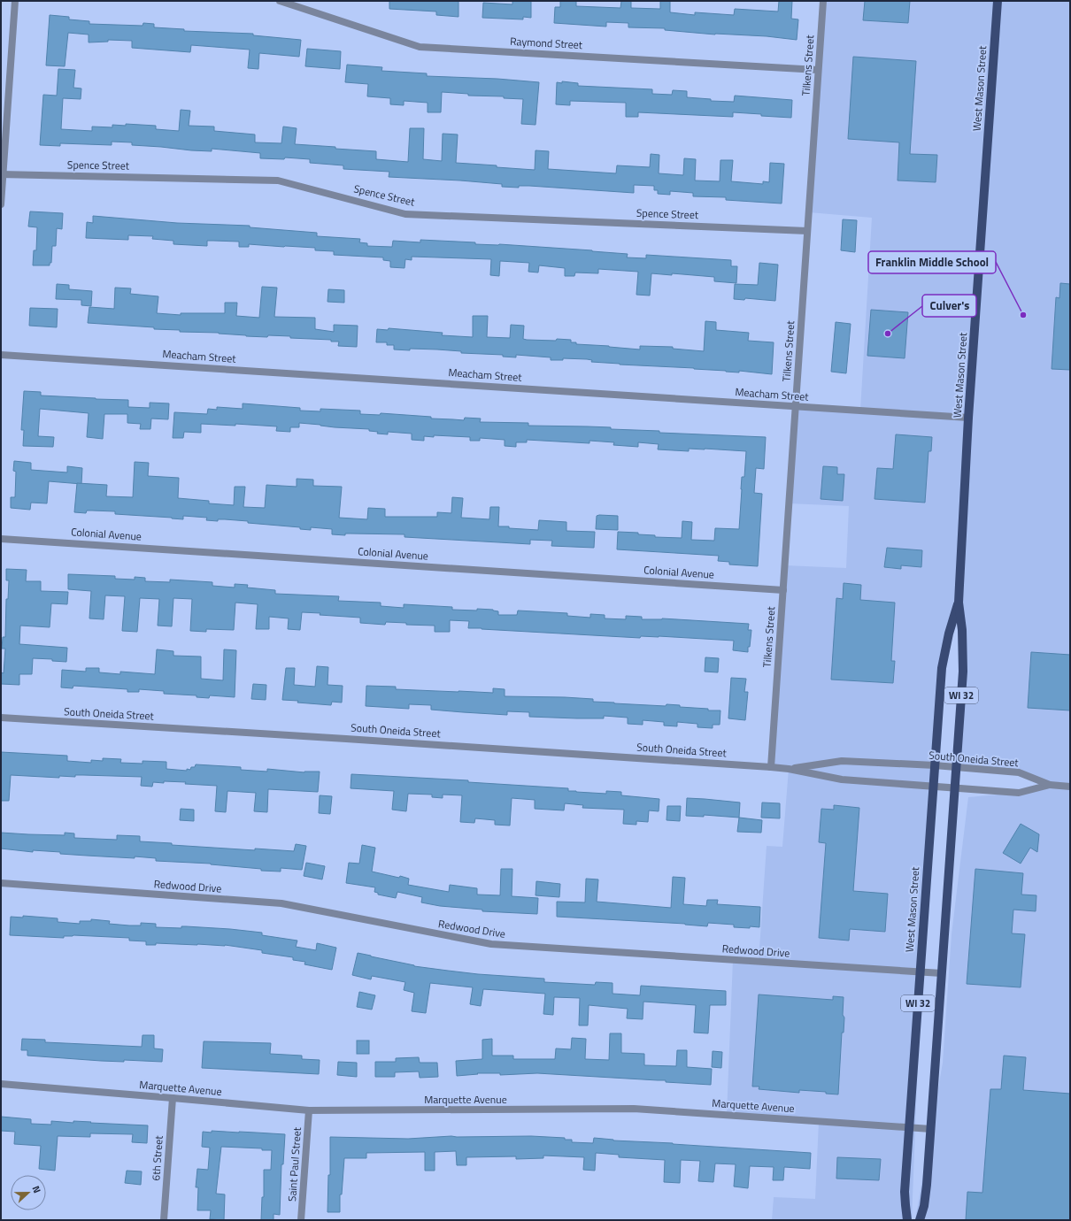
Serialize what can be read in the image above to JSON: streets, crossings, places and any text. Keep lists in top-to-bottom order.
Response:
{
  "streets": {
    "main road": ["West Mason Street", "WI 32"],
    "street": [
      "Raymond Street",
      "Tilkens Street",
      "Spence Street",
      "Meacham Street",
      "Colonial Avenue",
      "South Oneida Street",
      "Redwood Drive",
      "Marquette Avenue",
      "6th Street",
      "Saint Paul Street"
    ]
  },
  "crossings": [
    ["Raymond Street", "Tilkens Street"],
    ["Tilkens Street", "Spence Street"],
    ["Tilkens Street", "Meacham Street"],
    ["Tilkens Street", "Colonial Avenue"],
    ["Tilkens Street", "South Oneida Street"],
    ["West Mason Street", "Meacham Street"],
    ["West Mason Street", "South Oneida Street"],
    ["West Mason Street", "Redwood Drive"],
    ["West Mason Street", "Marquette Avenue"],
    ["Marquette Avenue", "6th Street"],
    ["Marquette Avenue", "Saint Paul Street"]
  ],
  "places": ["Franklin Middle School", "Culver's"],
  "north": "right"
}
